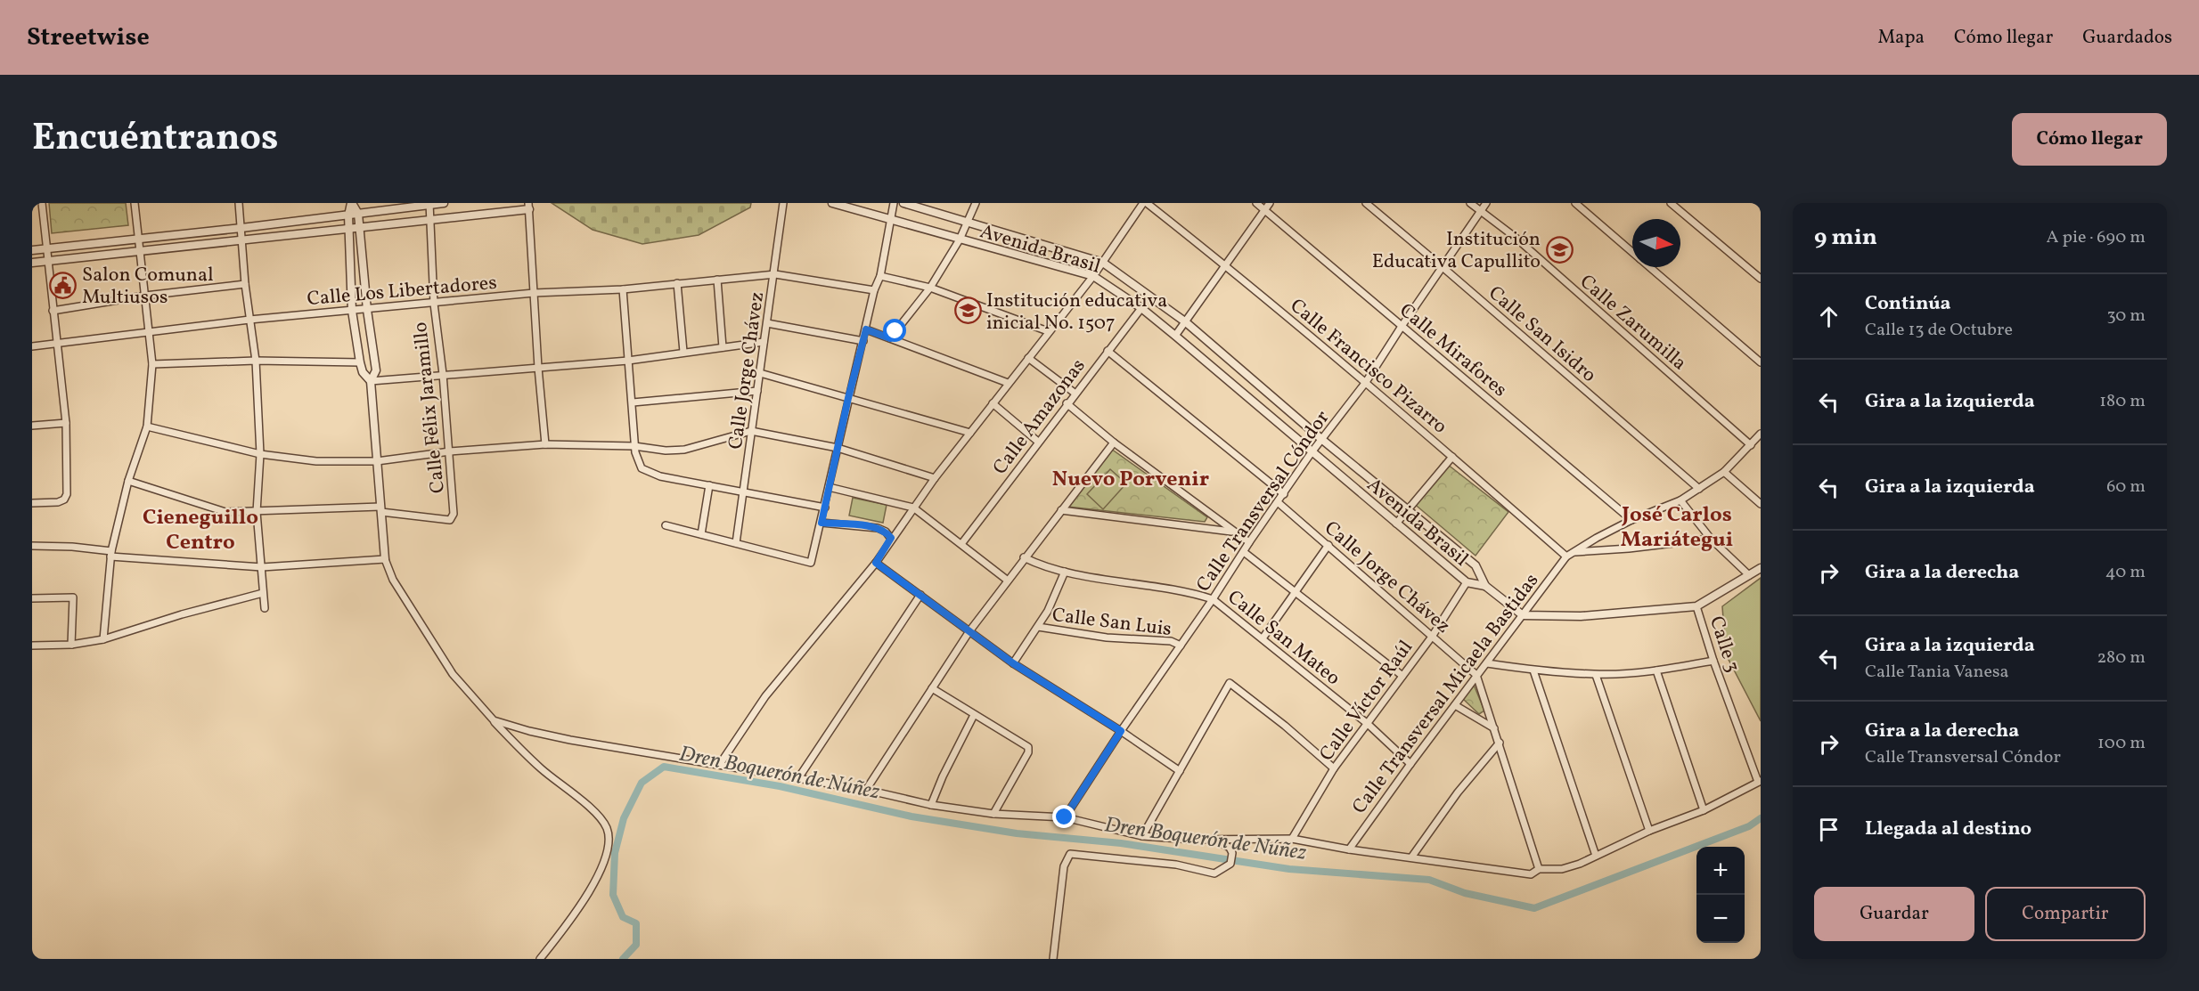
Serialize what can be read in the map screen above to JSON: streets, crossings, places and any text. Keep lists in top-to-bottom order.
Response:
{
  "streets": {
    "street": [
      "Avenida Brasil",
      "Calle Los Libertadores",
      "Calle Zarumilla",
      "Calle San Isidro",
      "Calle Mirafores",
      "Calle Francisco Pizarro",
      "Calle Jorge Chávez",
      "Calle Félix Jaramillo",
      "Calle Amazonas",
      "Calle Transversal Cóndor",
      "Calle San Luis",
      "Calle San Mateo",
      "Calle 3",
      "Calle Transversal Micaela Bastidas",
      "Calle Víctor Raúl"
    ]
  },
  "crossings": [
    ["Avenida Brasil", "Calle Amazonas"],
    ["Avenida Brasil", "Calle Transversal Cóndor"],
    ["Avenida Brasil", "Calle Víctor Raúl"],
    ["Calle Los Libertadores", "Calle Jorge Chávez"],
    ["Calle Los Libertadores", "Calle Félix Jaramillo"],
    ["Calle Zarumilla", "Calle Transversal Cóndor"],
    ["Calle San Isidro", "Calle Transversal Cóndor"],
    ["Calle Mirafores", "Calle Transversal Cóndor"],
    ["Calle Francisco Pizarro", "Calle Transversal Cóndor"],
    ["Calle Francisco Pizarro", "Calle Transversal Micaela Bastidas"],
    ["Calle Jorge Chávez", "Calle Transversal Cóndor"],
    ["Calle Jorge Chávez", "Calle Transversal Micaela Bastidas"],
    ["Calle Jorge Chávez", "Calle Víctor Raúl"],
    ["Calle Transversal Cóndor", "Calle San Luis"],
    ["Calle Transversal Cóndor", "Calle San Mateo"],
    ["Calle San Mateo", "Calle Transversal Micaela Bastidas"],
    ["Calle San Mateo", "Calle Víctor Raúl"]
  ],
  "districts": ["Nuevo Porvenir", "José Carlos Mariátegui", "Cieneguillo Centro"],
  "water": ["Dren Boquerón de Núñez"],
  "places": {
    "school or university": ["Institución Educativa Capullito", "Institución educativa inicial No. 1507"],
    "public building": ["Salon Comunal Multiusos"]
  },
  "north": "right",
  "page": {
    "header": "Streetwise",
    "nav": ["Mapa", "Cómo llegar", "Guardados"],
    "title": "Encuéntranos",
    "buttons": [
      "Cómo llegar",
      ["Guardar", "Compartir"]
    ],
    "heading": ["9 min", "A pie · 690 m"],
    "list": [
      ["Continúa", "Calle 13 de Octubre", "30 m"],
      ["Gira a la izquierda", "180 m"],
      ["Gira a la izquierda", "60 m"],
      ["Gira a la derecha", "40 m"],
      ["Gira a la izquierda", "Calle Tania Vanesa", "280 m"],
      ["Gira a la derecha", "Calle Transversal Cóndor", "100 m"],
      "Llegada al destino"
    ],
    "map_buttons": ["+", "−"]
  }
}
